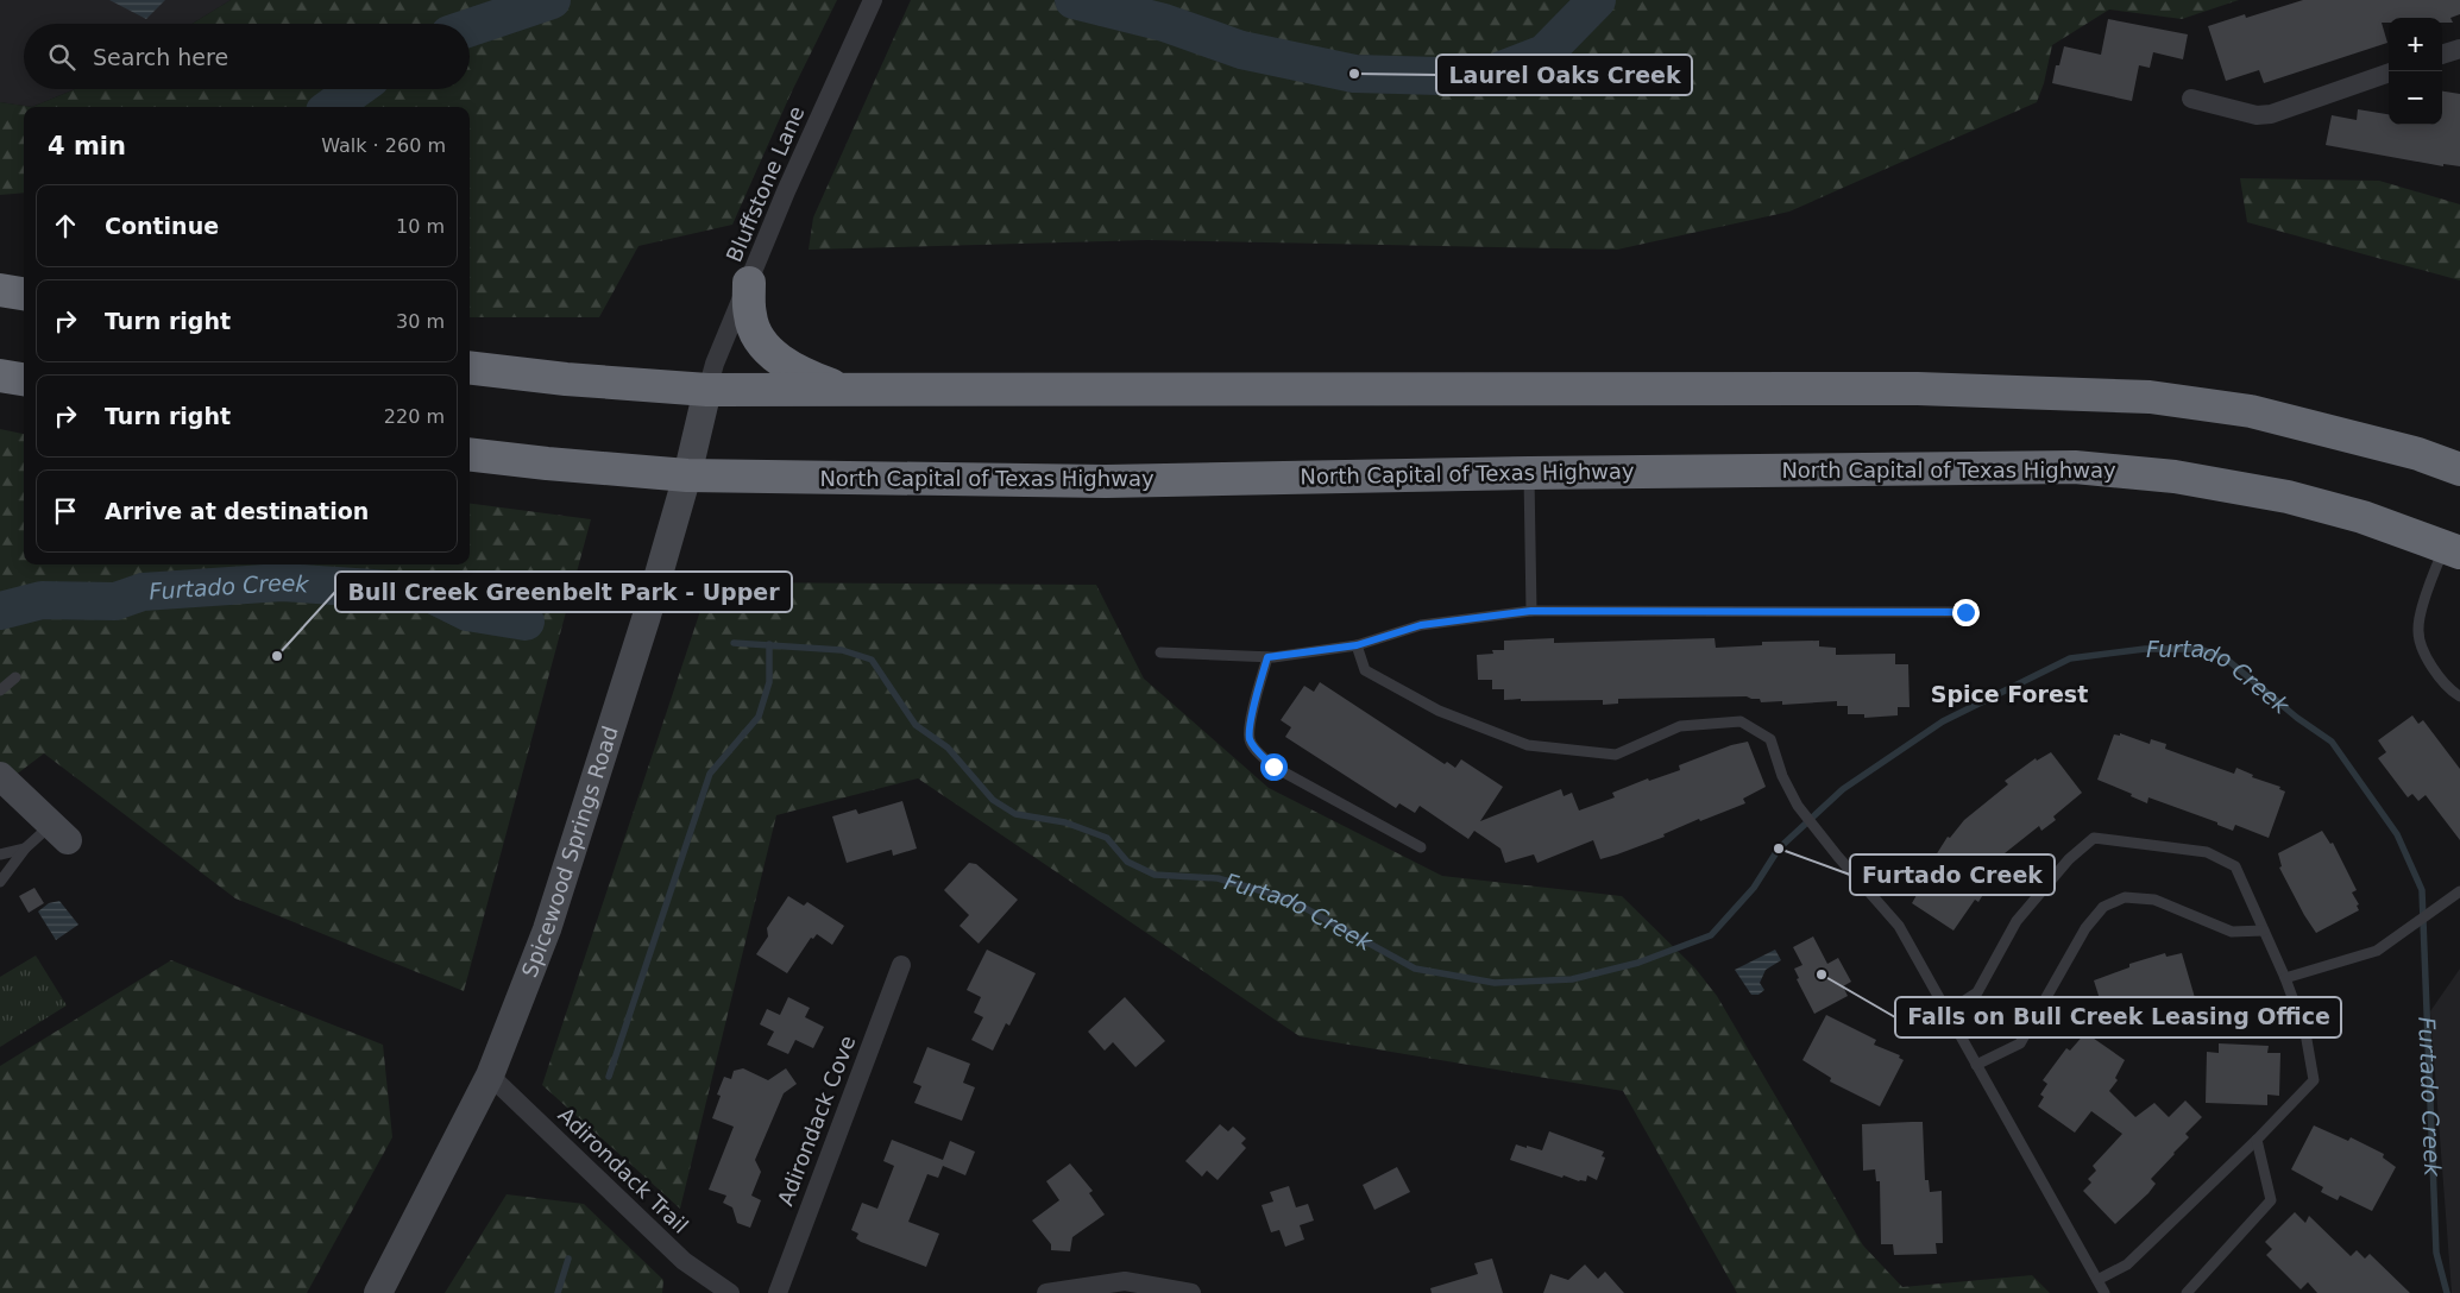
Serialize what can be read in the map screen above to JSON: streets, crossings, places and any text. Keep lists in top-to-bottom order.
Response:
{
  "streets": {
    "highway": ["North Capital of Texas Highway"],
    "main road": ["Spicewood Springs Road"],
    "street": ["Bluffstone Lane", "Adirondack Cove", "Adirondack Trail"]
  },
  "crossings": [
    ["Bluffstone Lane", "Spicewood Springs Road"],
    ["North Capital of Texas Highway", "Spicewood Springs Road"],
    ["Spicewood Springs Road", "Adirondack Trail"]
  ],
  "districts": ["Spice Forest"],
  "water": ["Furtado Creek"],
  "places": [
    "Laurel Oaks Creek",
    "Bull Creek Greenbelt Park - Upper",
    "Furtado Creek",
    "Falls on Bull Creek Leasing Office"
  ],
  "page": {
    "map_buttons": ["+", "−"],
    "search": "Search here",
    "heading": ["4 min", "Walk · 260 m"],
    "list": [
      ["Continue", "10 m"],
      ["Turn right", "30 m"],
      ["Turn right", "220 m"],
      "Arrive at destination"
    ]
  }
}
